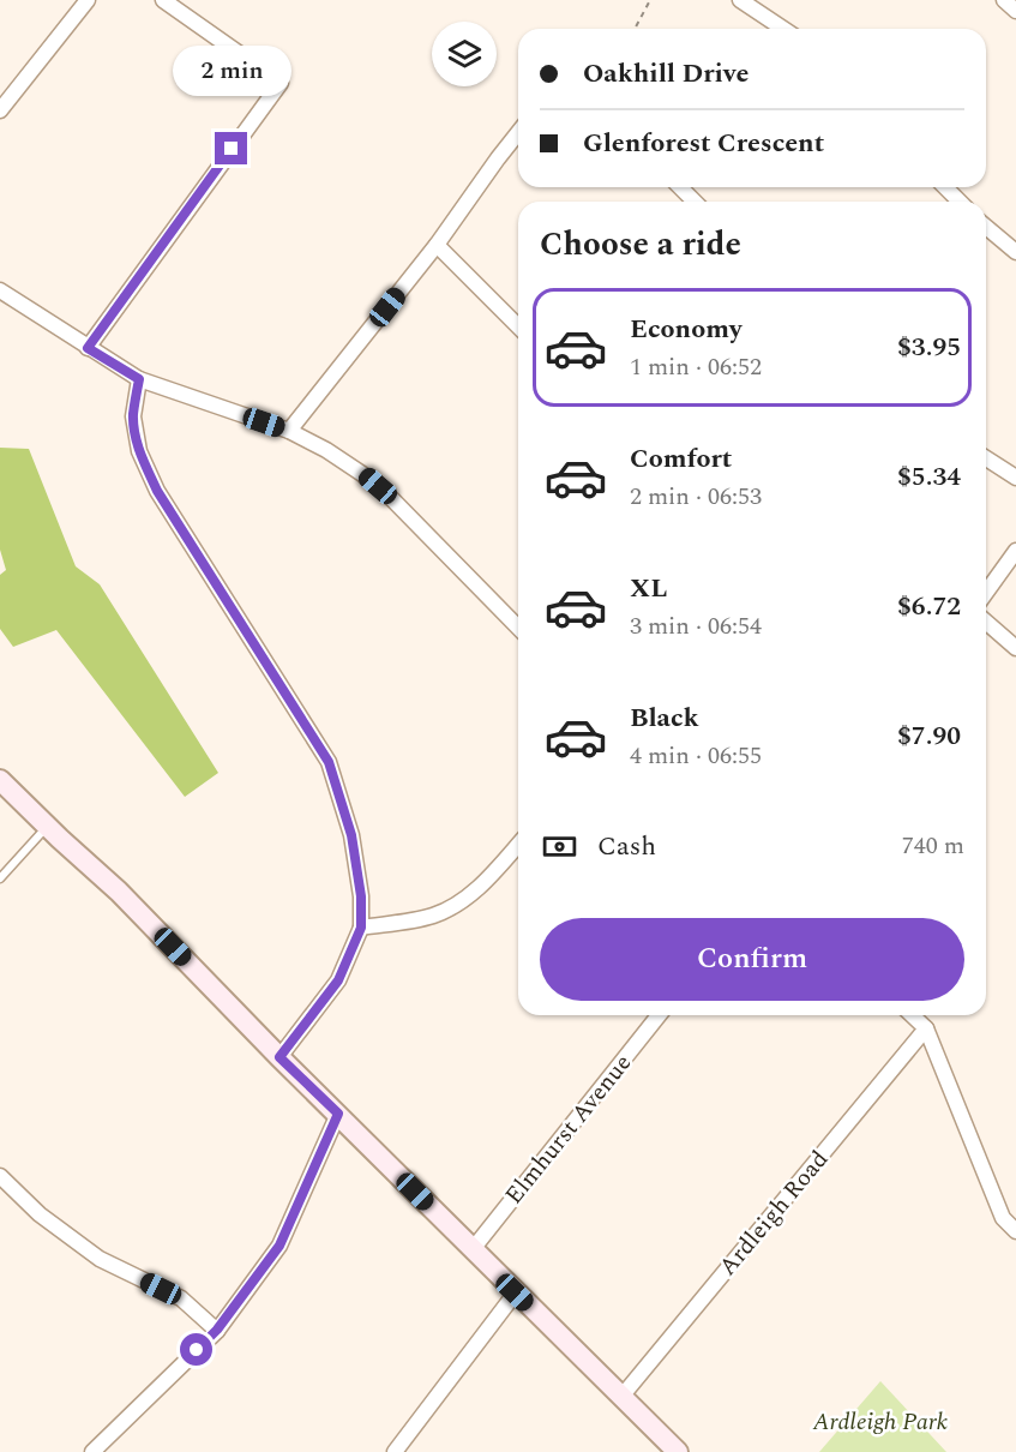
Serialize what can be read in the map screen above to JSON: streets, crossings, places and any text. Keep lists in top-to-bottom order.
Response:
{
  "streets": {
    "street": ["Elmhurst Avenue", "Ardleigh Road"]
  },
  "parks": ["Ardleigh Park"],
  "page": {
    "banner": ["Oakhill Drive", "Glenforest Crescent"],
    "bubble": "2 min",
    "heading": "Choose a ride",
    "list": [
      {
        "name": "Economy",
        "note": "1 min · 06:52",
        "value": "$3.95"
      },
      {
        "name": "Comfort",
        "note": "2 min · 06:53",
        "value": "$5.34"
      },
      {
        "name": "XL",
        "note": "3 min · 06:54",
        "value": "$6.72"
      },
      {
        "name": "Black",
        "note": "4 min · 06:55",
        "value": "$7.90"
      }
    ],
    "pay": ["Cash", "740 m"],
    "buttons": "Confirm"
  }
}
